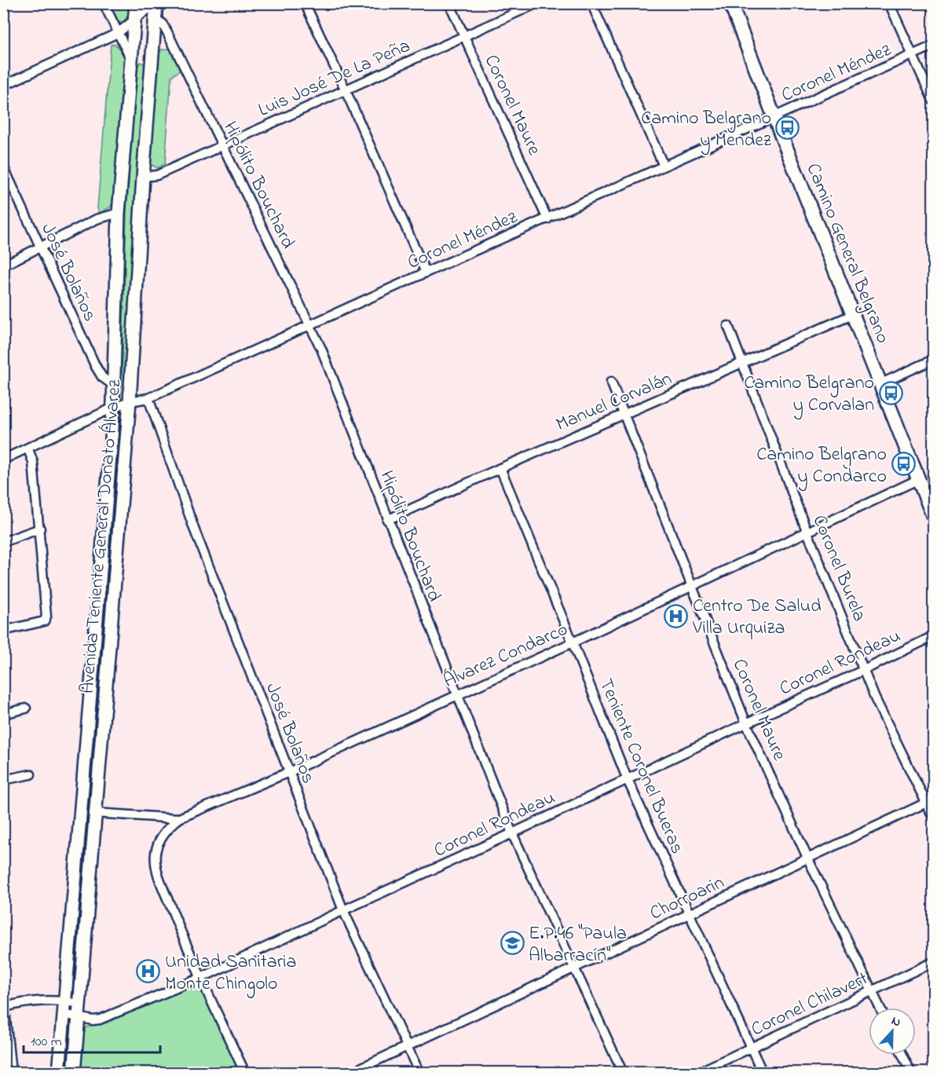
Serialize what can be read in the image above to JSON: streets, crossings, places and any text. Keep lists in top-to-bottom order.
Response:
{
  "streets": {
    "main road": ["Camino General Belgrano", "Avenida Teniente General Donato Álvarez"],
    "street": [
      "Coronel Méndez",
      "Luis José De La Peña",
      "Coronel Maure",
      "Hipólito Bouchard",
      "José Bolaños",
      "Manuel Corvalán",
      "Coronel Burela",
      "Álvarez Condarco",
      "Coronel Rondeau",
      "Teniente Coronel Bueras",
      "Chorroarin",
      "Coronel Chilavert"
    ]
  },
  "crossings": [
    ["Coronel Méndez", "Coronel Maure"],
    ["Coronel Méndez", "Hipólito Bouchard"],
    ["Coronel Méndez", "Camino General Belgrano"],
    ["Coronel Méndez", "José Bolaños"],
    ["Coronel Méndez", "Avenida Teniente General Donato Álvarez"],
    ["Luis José De La Peña", "Coronel Maure"],
    ["Luis José De La Peña", "Hipólito Bouchard"],
    ["Luis José De La Peña", "Avenida Teniente General Donato Álvarez"],
    ["Coronel Maure", "Manuel Corvalán"],
    ["Coronel Maure", "Álvarez Condarco"],
    ["Coronel Maure", "Coronel Rondeau"],
    ["Coronel Maure", "Chorroarin"],
    ["Coronel Maure", "Coronel Chilavert"],
    ["Hipólito Bouchard", "Manuel Corvalán"],
    ["Hipólito Bouchard", "Avenida Teniente General Donato Álvarez"],
    ["Hipólito Bouchard", "Álvarez Condarco"],
    ["Hipólito Bouchard", "Coronel Rondeau"],
    ["Hipólito Bouchard", "Chorroarin"],
    ["Camino General Belgrano", "Manuel Corvalán"],
    ["Camino General Belgrano", "Álvarez Condarco"],
    ["José Bolaños", "Avenida Teniente General Donato Álvarez"],
    ["José Bolaños", "Álvarez Condarco"],
    ["José Bolaños", "Coronel Rondeau"],
    ["José Bolaños", "Chorroarin"],
    ["Manuel Corvalán", "Coronel Burela"],
    ["Manuel Corvalán", "Teniente Coronel Bueras"],
    ["Avenida Teniente General Donato Álvarez", "Álvarez Condarco"],
    ["Avenida Teniente General Donato Álvarez", "Coronel Rondeau"],
    ["Coronel Burela", "Álvarez Condarco"],
    ["Coronel Burela", "Coronel Rondeau"],
    ["Coronel Burela", "Chorroarin"],
    ["Álvarez Condarco", "Teniente Coronel Bueras"],
    ["Coronel Rondeau", "Teniente Coronel Bueras"],
    ["Teniente Coronel Bueras", "Chorroarin"],
    ["Teniente Coronel Bueras", "Coronel Chilavert"]
  ],
  "places": {
    "bus stop": ["Camino Belgrano y Mendez", "Camino Belgrano y Corvalan", "Camino Belgrano y Condarco"],
    "hospital": ["Centro De Salud Villa Urquiza", "Unidad Sanitaria Monte Chingolo"],
    "school or university": ["E.P.46 \"Paula Albarracín\""]
  },
  "scale_bar": "100 m",
  "north": "top"
}
